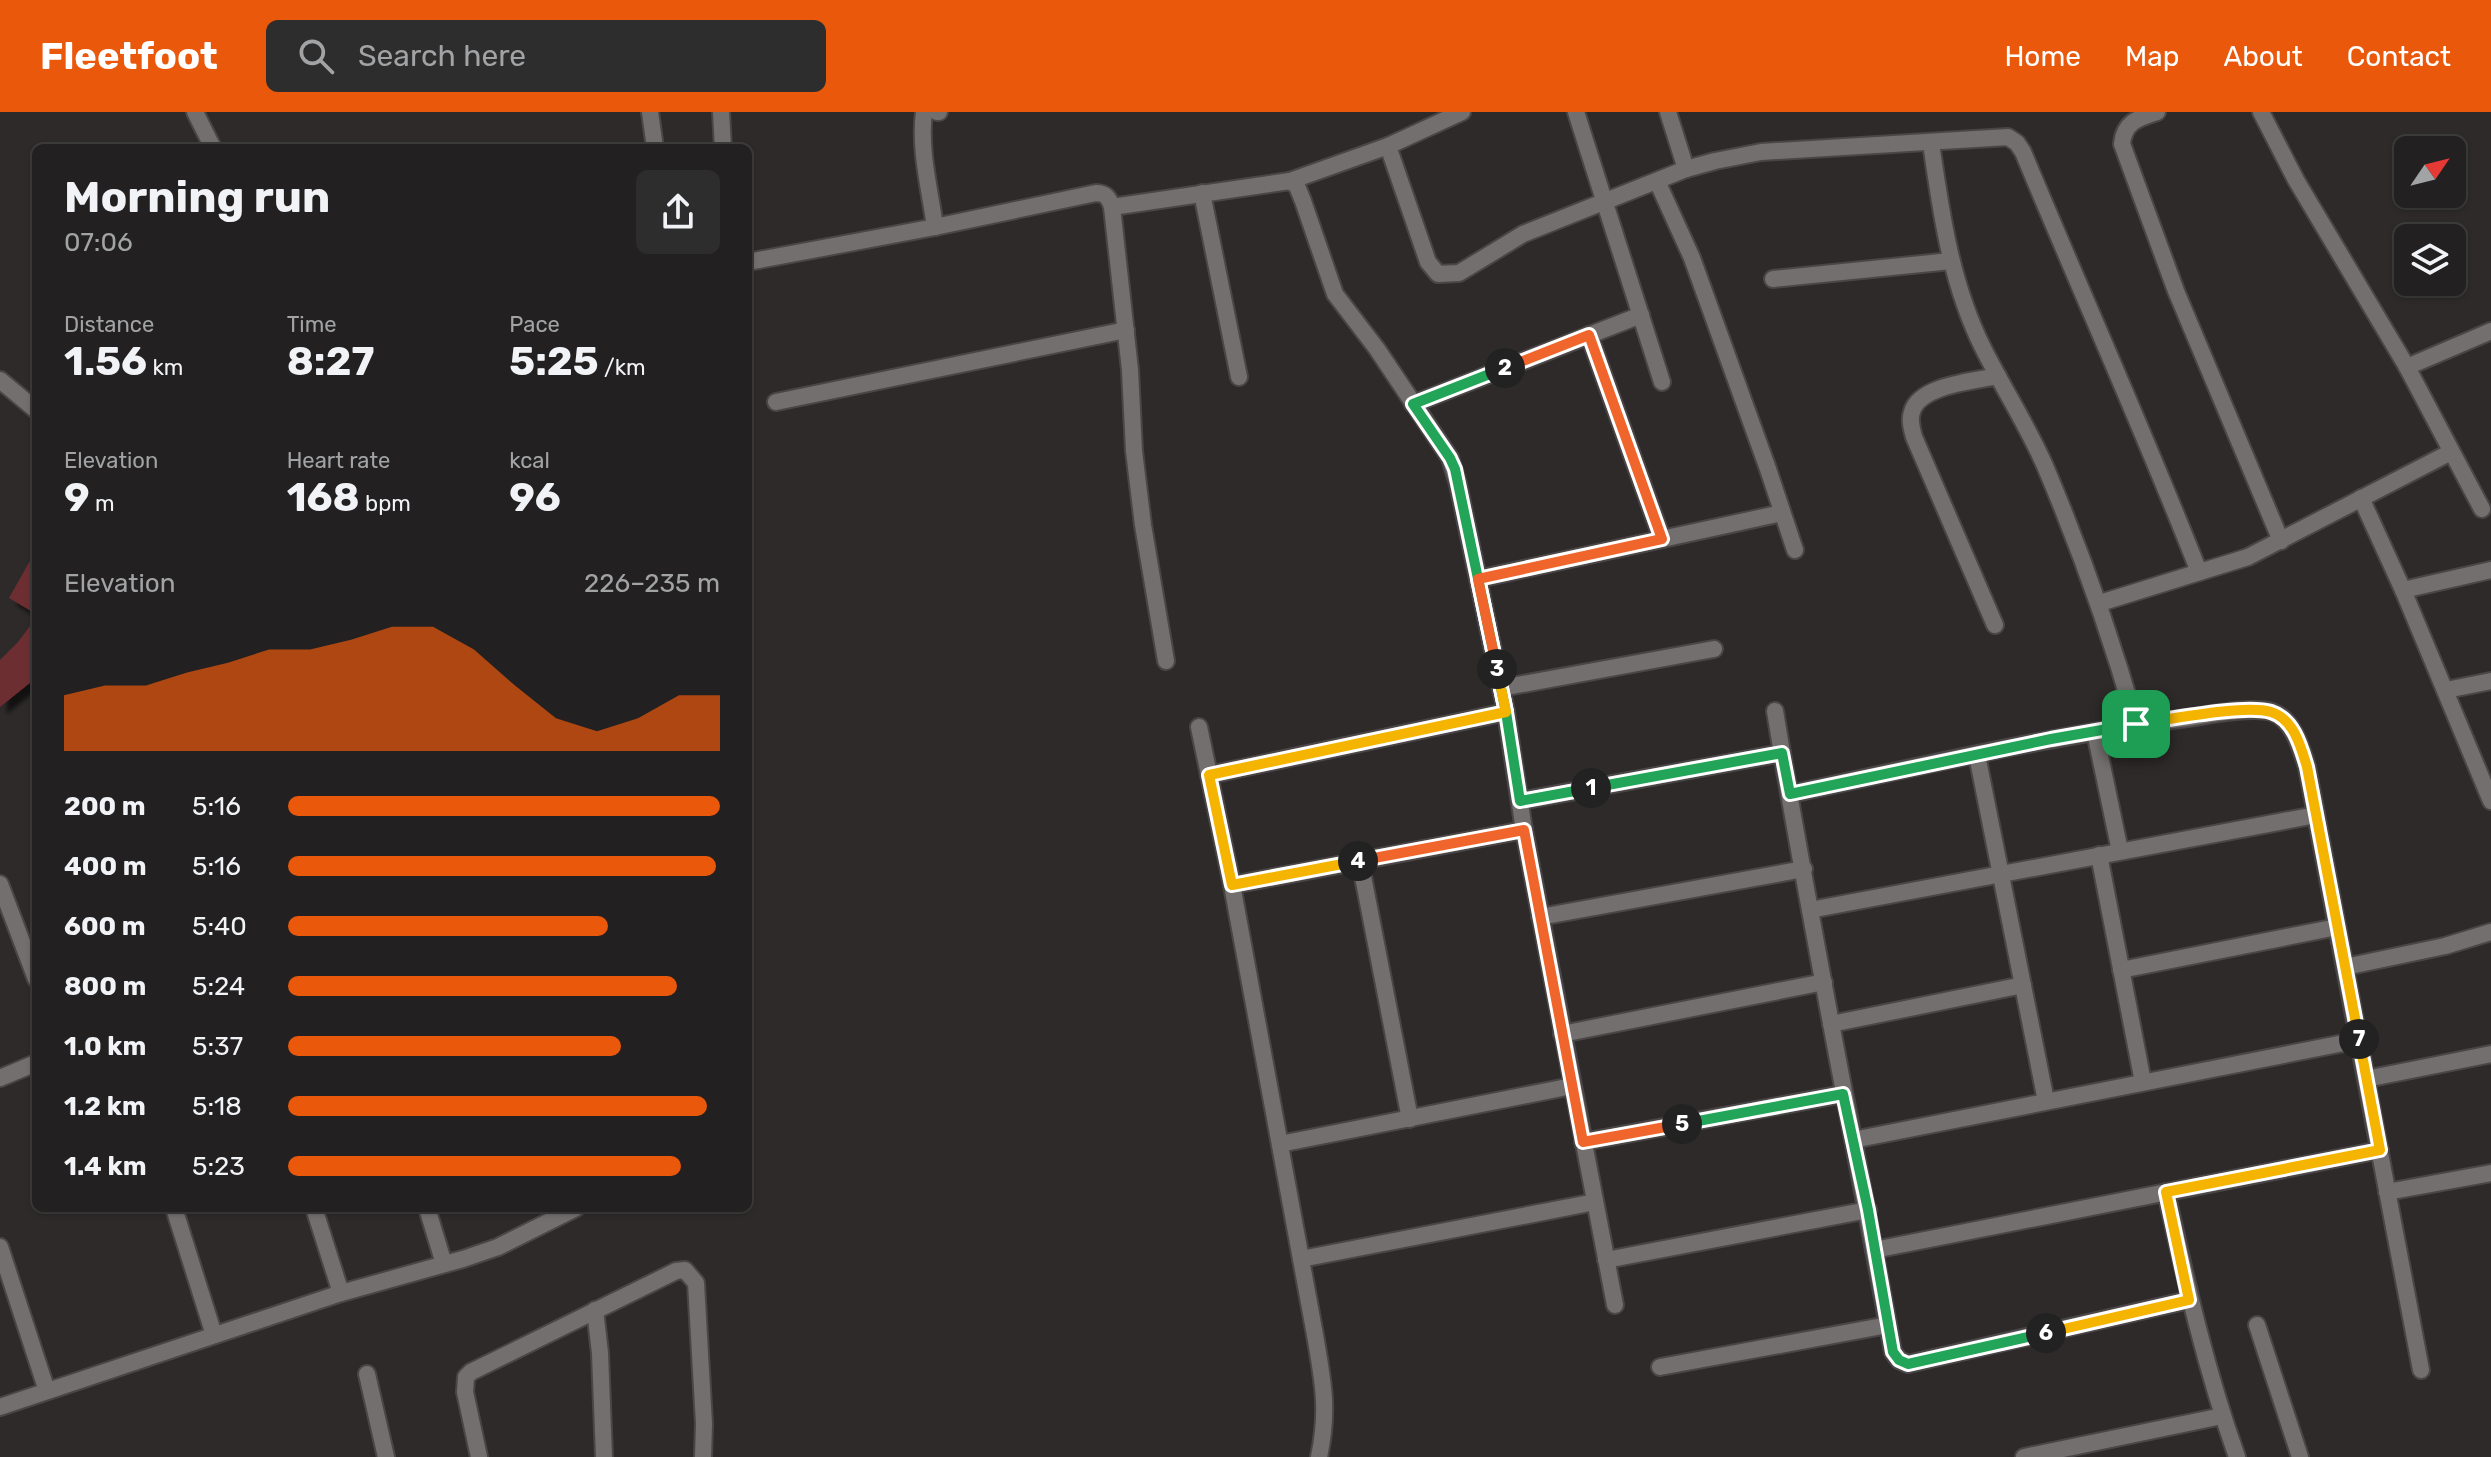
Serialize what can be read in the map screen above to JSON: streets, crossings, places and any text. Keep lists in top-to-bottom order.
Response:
{
  "north": "top right",
  "page": {
    "header": "Fleetfoot",
    "search": "Search here",
    "nav": [
      "Home",
      "Map",
      "About",
      "Contact"
    ],
    "heading": ["Morning run", "07:06"],
    "stats": [
      ["Distance", "1.56 km"],
      ["Time", "8:27"],
      ["Pace", "5:25 /km"],
      ["Elevation", "9 m"],
      ["Heart rate", "168 bpm"],
      ["kcal", "96"]
    ],
    "pins": [
      "2",
      "3",
      "1",
      "4",
      "7",
      "5",
      "6"
    ],
    "chart": ["Elevation", "226–235 m"],
    "list": [
      {
        "name": "200 m",
        "note": "5:16"
      },
      {
        "name": "400 m",
        "note": "5:16"
      },
      {
        "name": "600 m",
        "note": "5:40"
      },
      {
        "name": "800 m",
        "note": "5:24"
      },
      {
        "name": "1.0 km",
        "note": "5:37"
      },
      {
        "name": "1.2 km",
        "note": "5:18"
      },
      {
        "name": "1.4 km",
        "note": "5:23"
      }
    ]
  }
}
